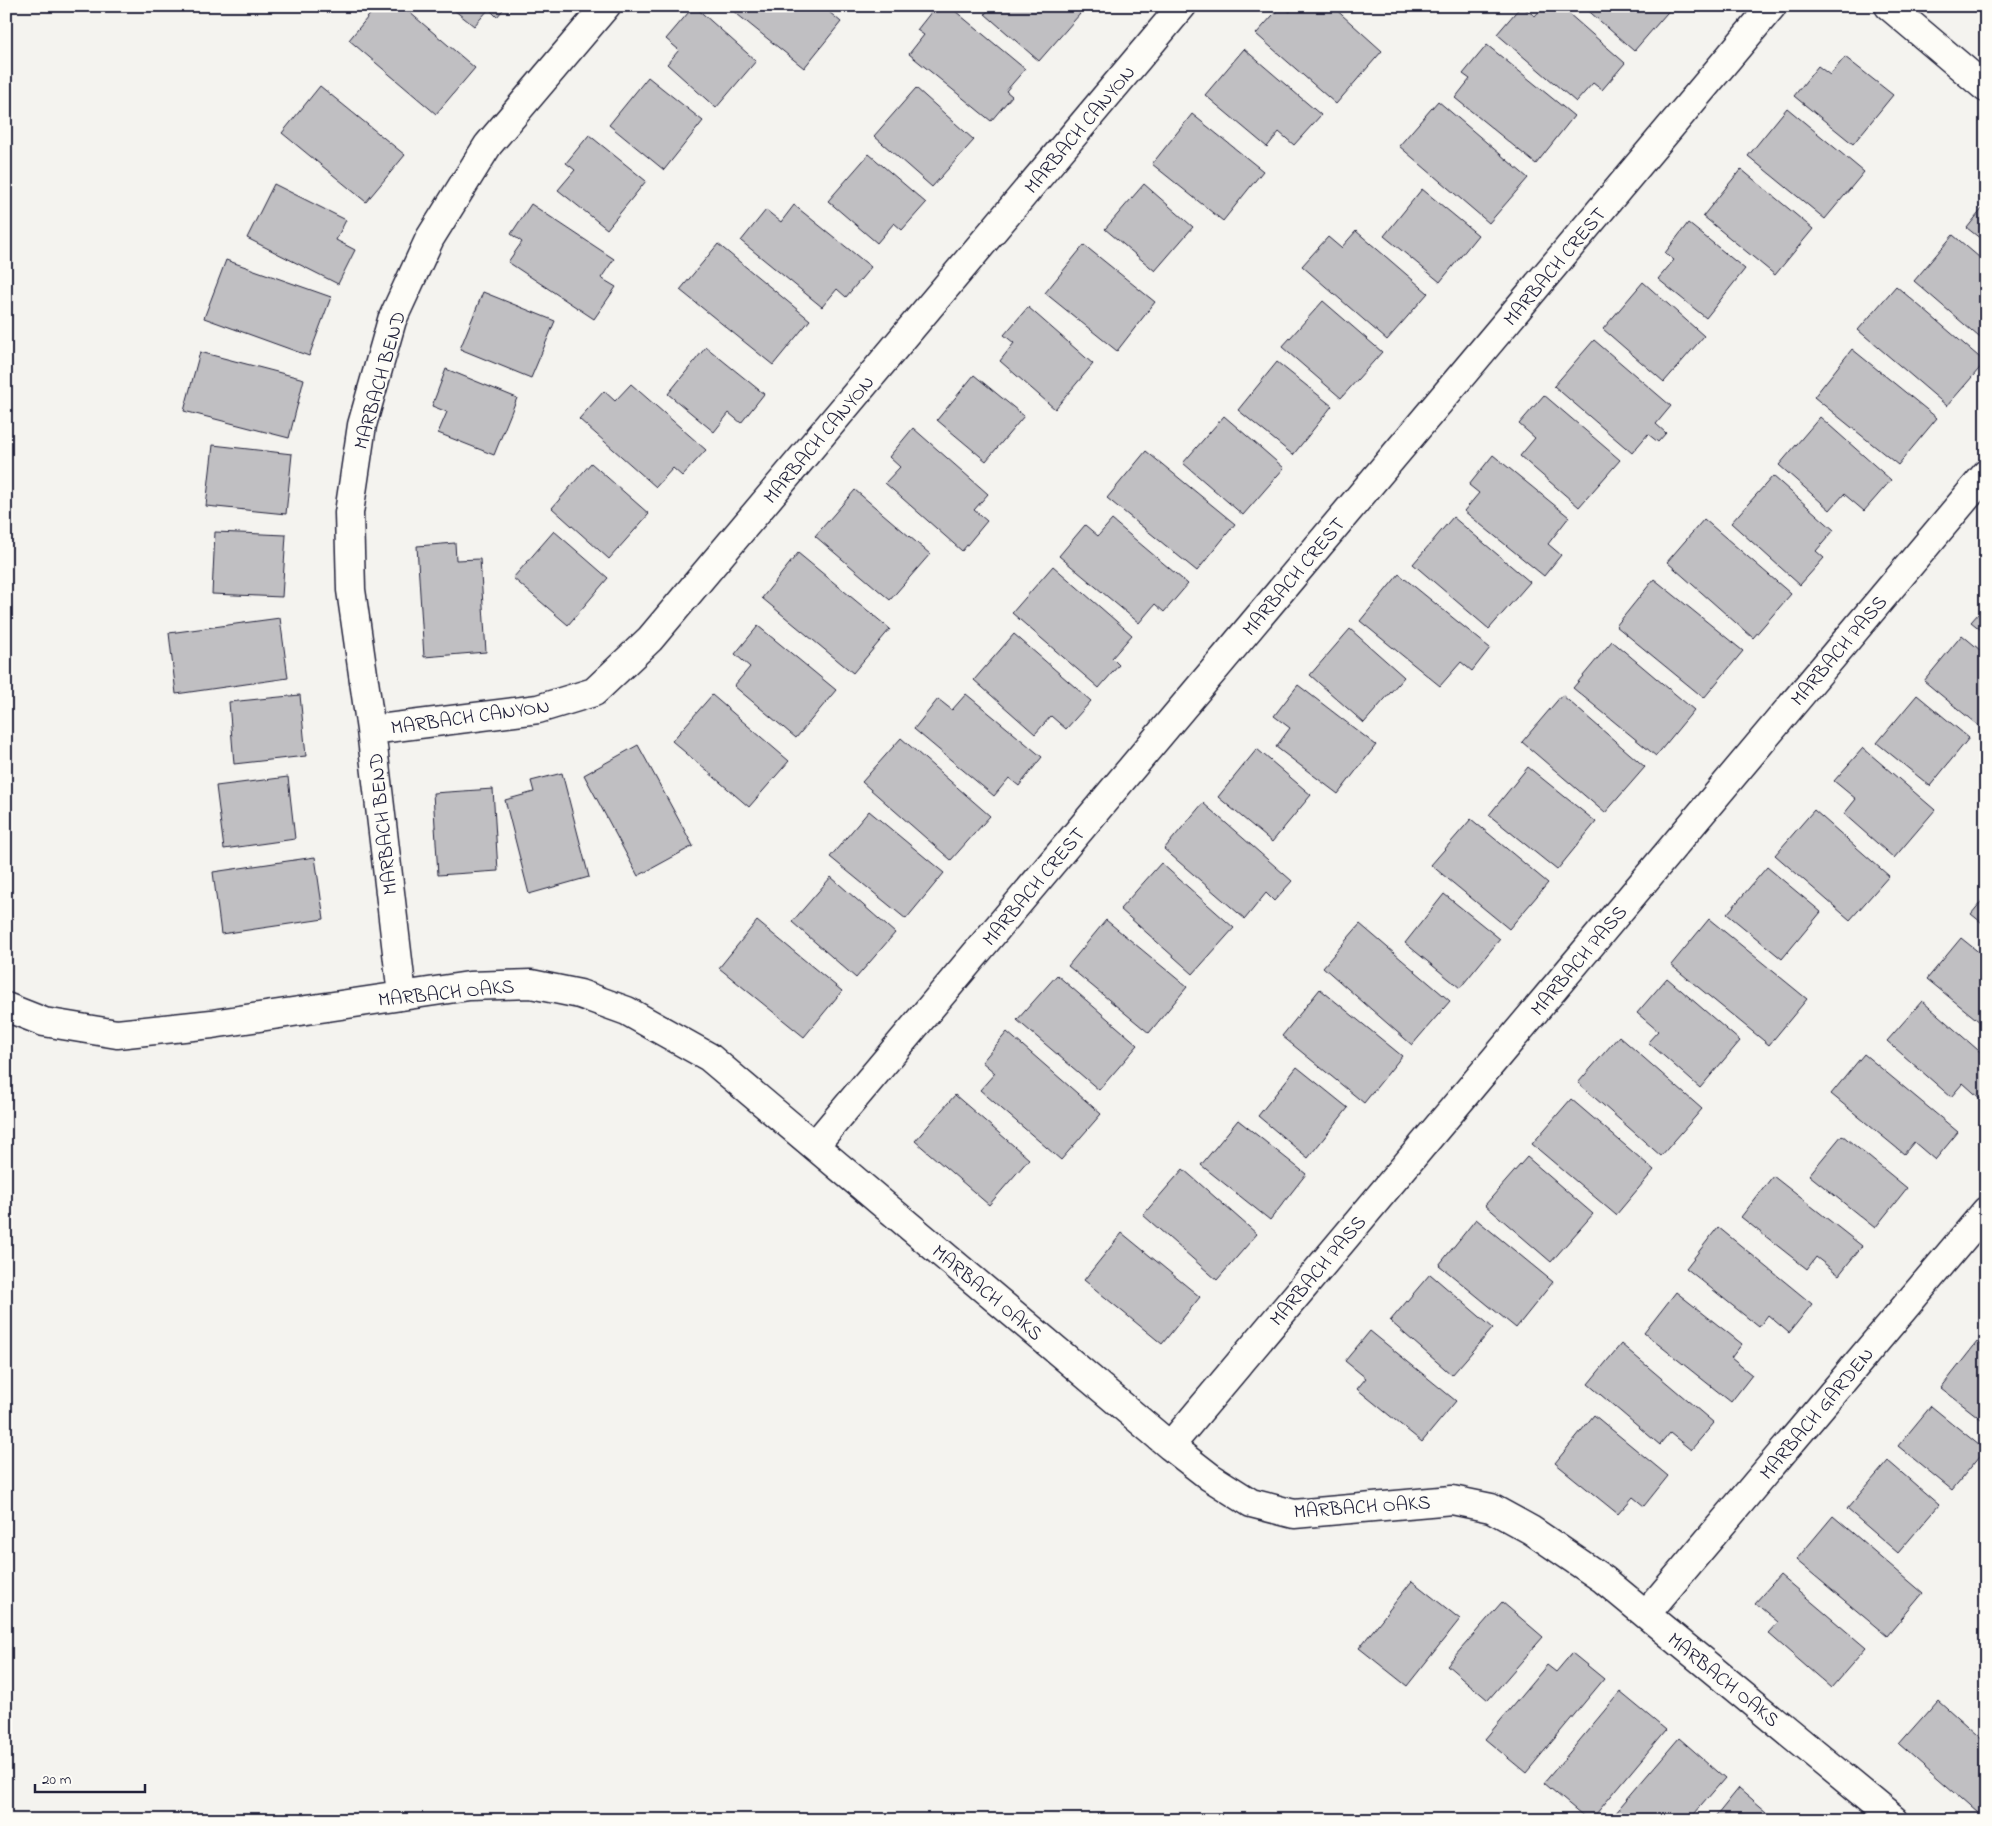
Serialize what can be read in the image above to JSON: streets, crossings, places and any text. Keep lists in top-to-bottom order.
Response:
{
  "streets": {
    "street": [
      "MARBACH CANYON",
      "MARBACH CREST",
      "MARBACH BEND",
      "MARBACH PASS",
      "MARBACH OAKS",
      "MARBACH GARDEN"
    ]
  },
  "crossings": [
    ["MARBACH CANYON", "MARBACH BEND"],
    ["MARBACH CREST", "MARBACH OAKS"],
    ["MARBACH BEND", "MARBACH OAKS"],
    ["MARBACH PASS", "MARBACH OAKS"],
    ["MARBACH OAKS", "MARBACH GARDEN"]
  ],
  "scale_bar": "20 m"
}
